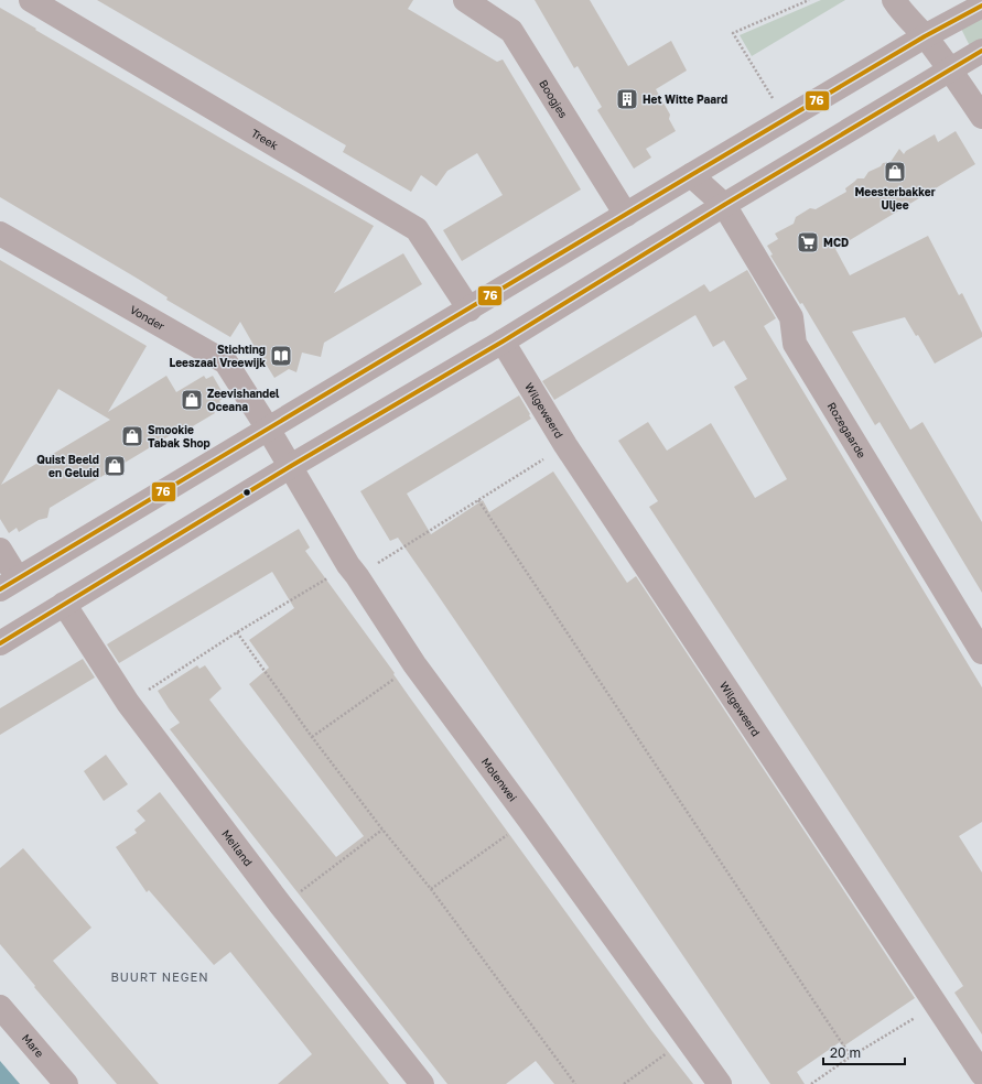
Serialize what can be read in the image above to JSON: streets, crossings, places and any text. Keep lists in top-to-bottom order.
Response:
{
  "streets": {
    "street": [
      "Boogjes",
      "Treek",
      "Vonder",
      "Wilgeweerd",
      "Rozegaarde",
      "Molenwei",
      "Meiland",
      "Mare"
    ]
  },
  "crossings": [
    ["Vonder", "Molenwei"]
  ],
  "districts": ["BUURT NEGEN"],
  "places": {
    "building": ["Het Witte Paard"],
    "shop": [
      "Meesterbakker Uljee",
      "Zeevishandel Oceana",
      "Smookie Tabak Shop",
      "Quist Beeld en Geluid"
    ],
    "supermarket": ["MCD"],
    "library": ["Stichting Leeszaal Vreewijk"]
  },
  "lines": ["transit line 76"],
  "scale_bar": "20 m"
}
